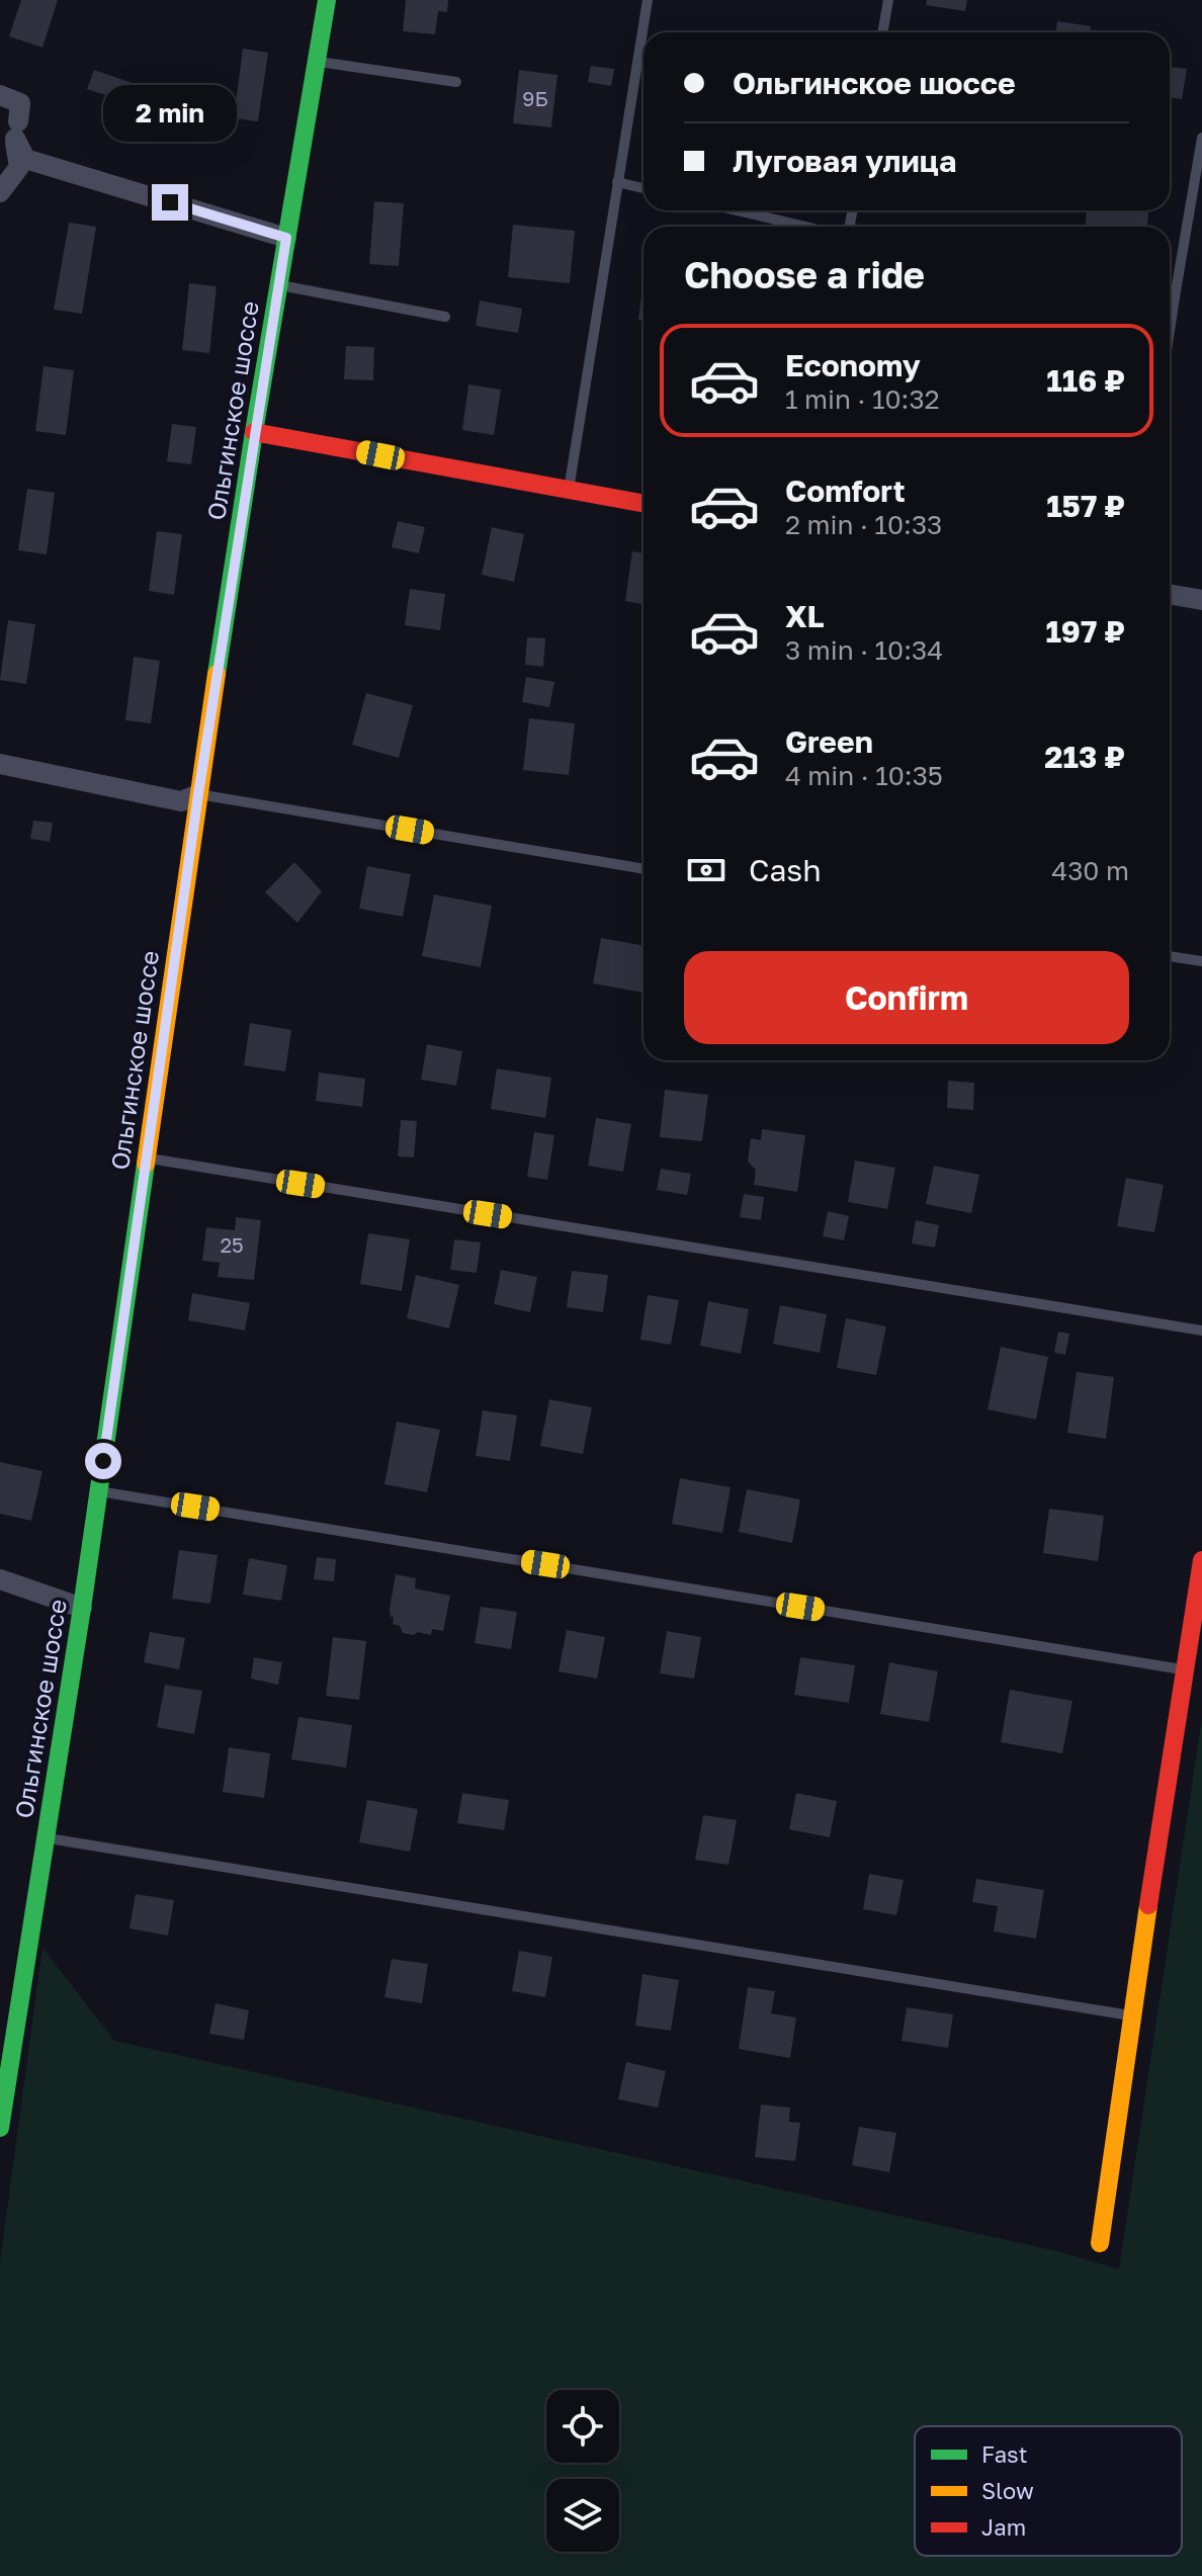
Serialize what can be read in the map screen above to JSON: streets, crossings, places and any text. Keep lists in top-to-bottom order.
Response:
{
  "streets": {
    "street": ["Ольгинское шоссе"]
  },
  "house_numbers": ["9Б", "25"],
  "legend": ["Fast", "Slow", "Jam"],
  "page": {
    "banner": ["Ольгинское шоссе", "Луговая улица"],
    "bubble": "2 min",
    "heading": "Choose a ride",
    "list": [
      {
        "name": "Economy",
        "note": "1 min · 10:32",
        "value": "116 ₽"
      },
      {
        "name": "Comfort",
        "note": "2 min · 10:33",
        "value": "157 ₽"
      },
      {
        "name": "XL",
        "note": "3 min · 10:34",
        "value": "197 ₽"
      },
      {
        "name": "Green",
        "note": "4 min · 10:35",
        "value": "213 ₽"
      }
    ],
    "pay": ["Cash", "430 m"],
    "buttons": "Confirm"
  }
}
